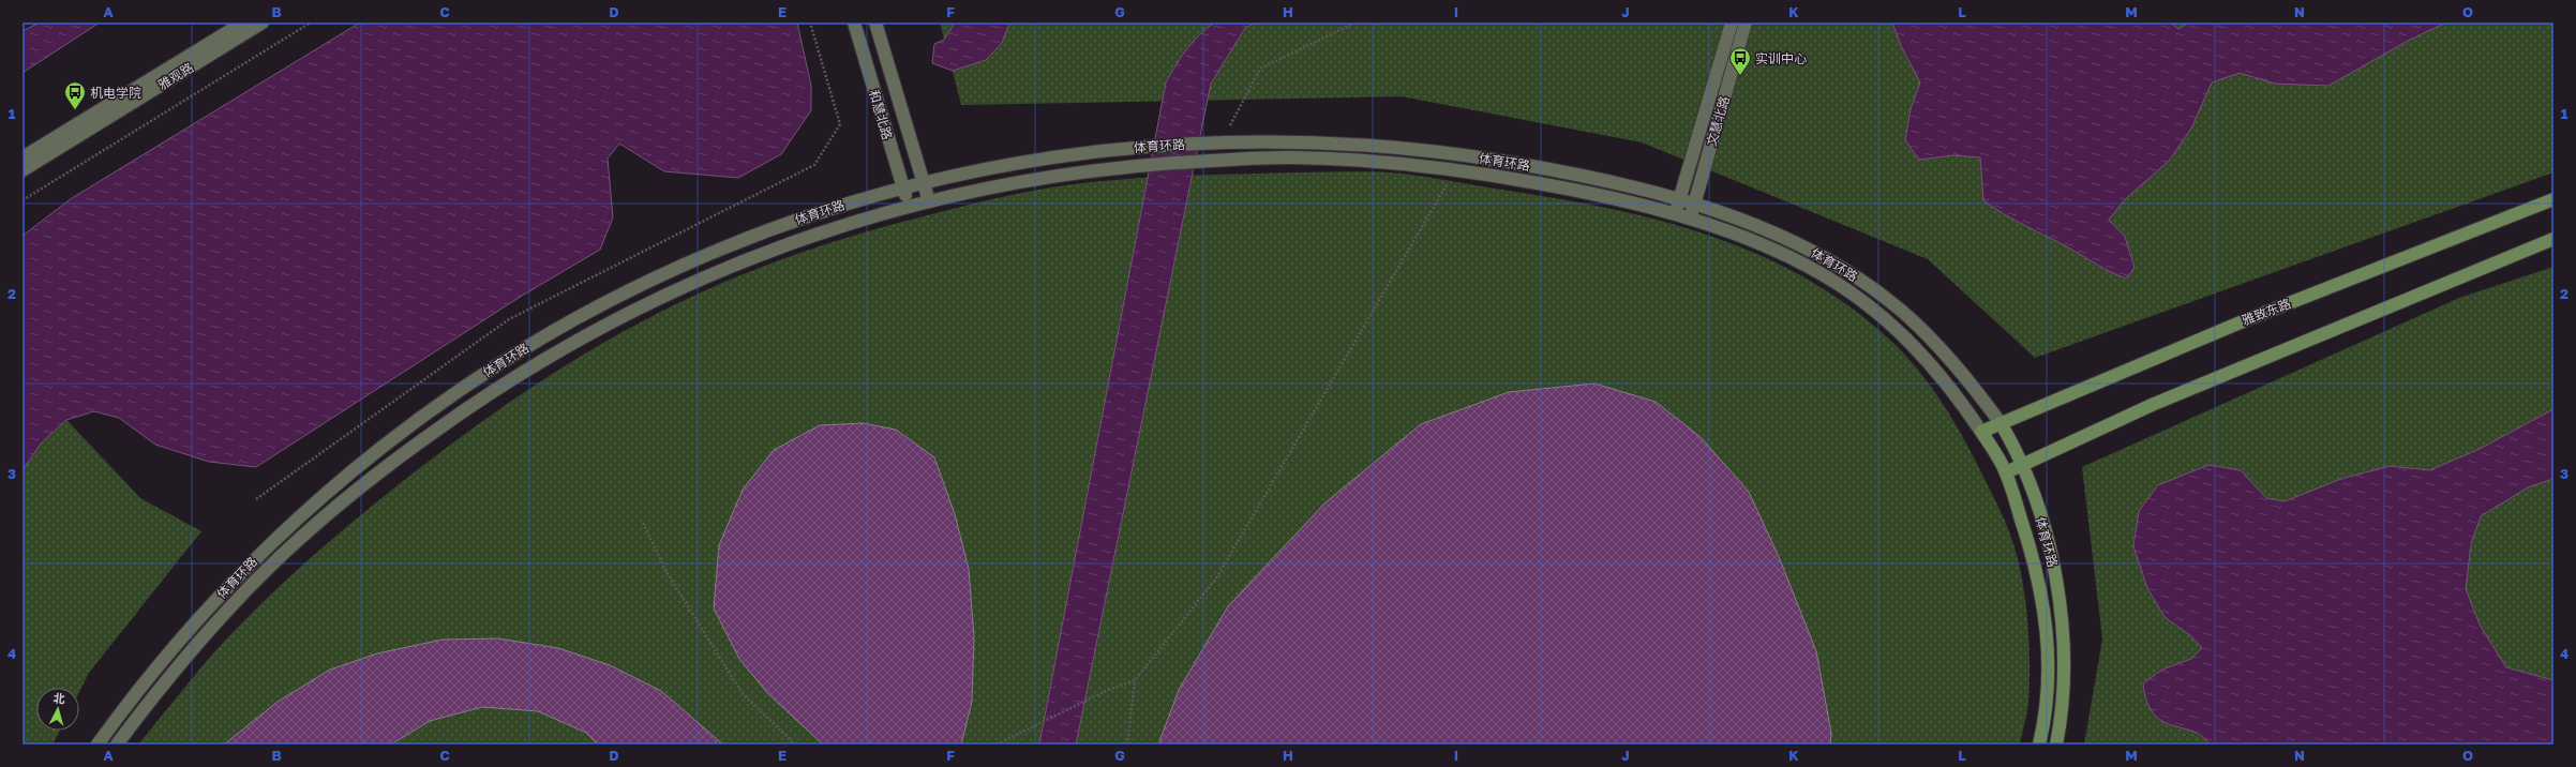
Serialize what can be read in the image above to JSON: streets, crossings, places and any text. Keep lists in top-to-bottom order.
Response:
{
  "streets": {
    "main road": [
      "雅观路",
      "和慧北路",
      "文慧北路",
      "体育环路",
      "雅致东路"
    ]
  },
  "crossings": [
    ["和慧北路", "体育环路"],
    ["文慧北路", "体育环路"],
    ["体育环路", "雅致东路"]
  ],
  "places": {
    "bus stop": ["实训中心", "机电学院"]
  },
  "north": "top",
  "grid": {
    "columns": [
      "A",
      "B",
      "C",
      "D",
      "E",
      "F",
      "G",
      "H",
      "I",
      "J",
      "K",
      "L",
      "M",
      "N",
      "O"
    ],
    "rows": [
      "1",
      "2",
      "3",
      "4"
    ]
  }
}
